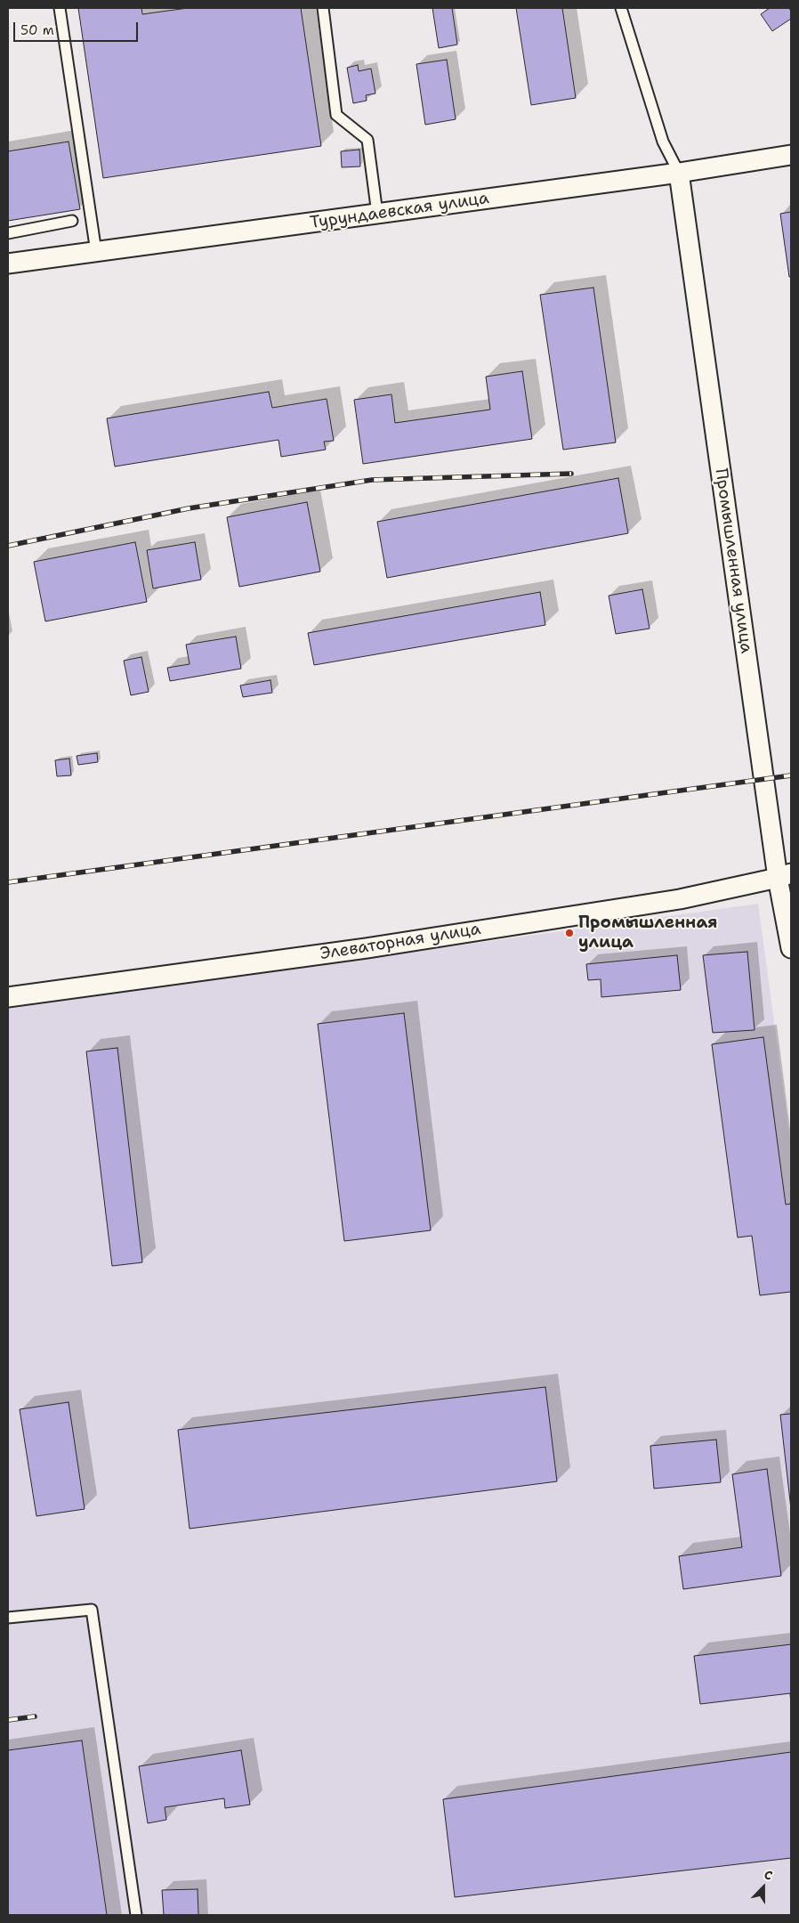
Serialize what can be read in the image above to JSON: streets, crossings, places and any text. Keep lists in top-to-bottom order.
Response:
{
  "streets": {
    "street": ["Турундаевская улица", "Промышленная улица", "Элеваторная улица"]
  },
  "crossings": [
    ["Турундаевская улица", "Промышленная улица"],
    ["Промышленная улица", "Элеваторная улица"]
  ],
  "places": ["Промышленная улица"],
  "scale_bar": "50 m",
  "north": "top"
}
